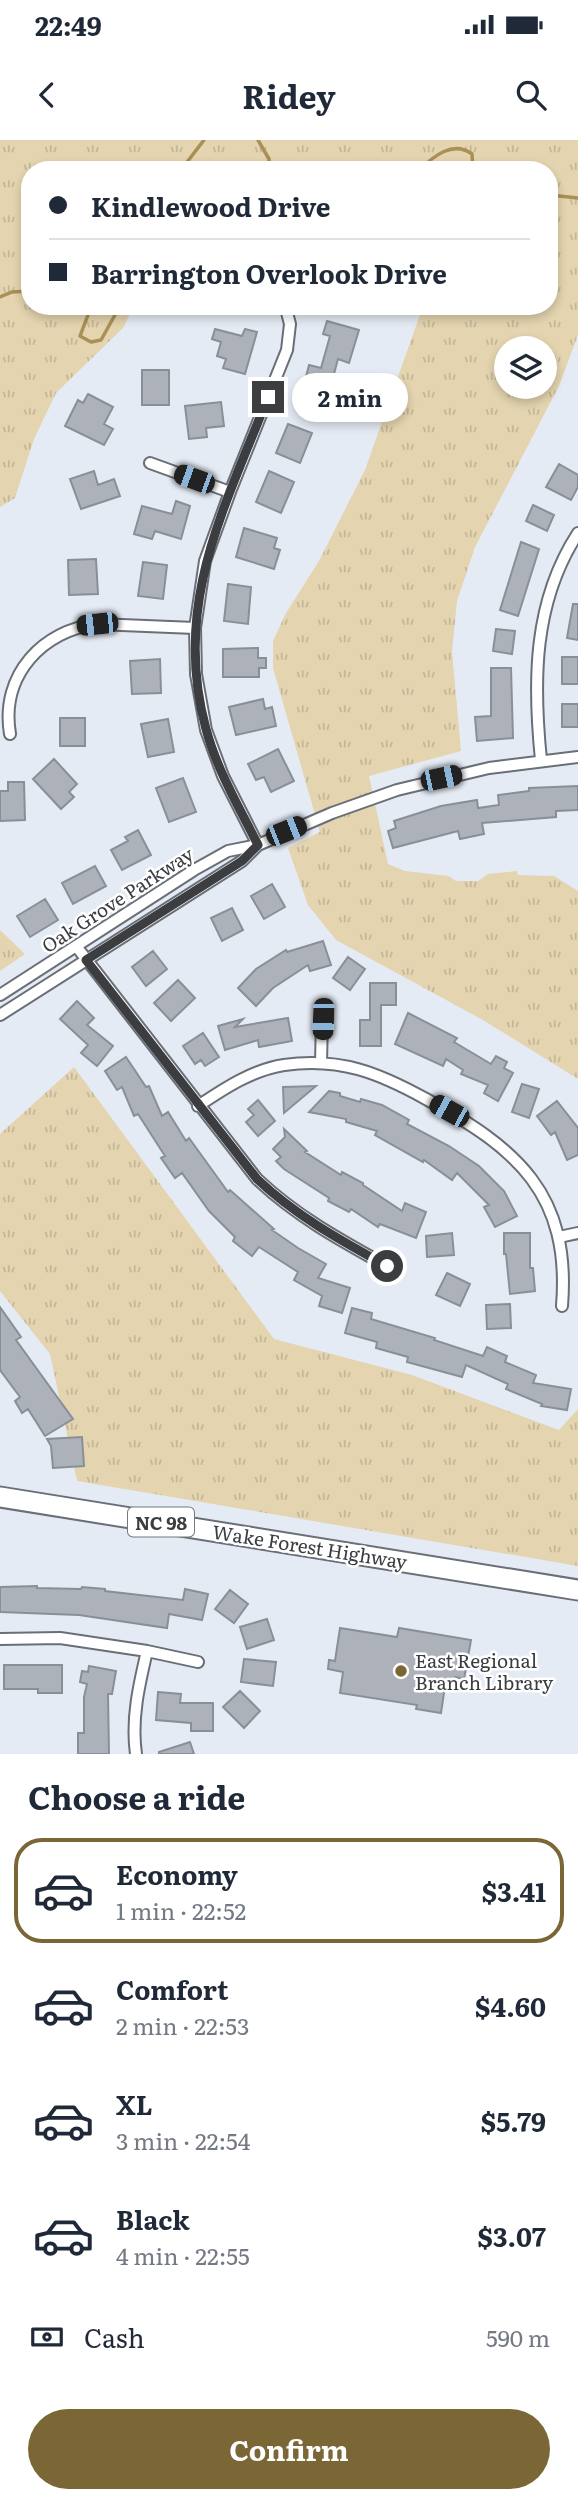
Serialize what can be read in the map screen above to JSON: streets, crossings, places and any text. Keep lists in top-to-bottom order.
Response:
{
  "streets": {
    "highway": ["NC 98", "Wake Forest Highway"],
    "street": ["Oak Grove Parkway"]
  },
  "places": ["East Regional Branch Library"],
  "page": {
    "status": "22:49",
    "header": "Ridey",
    "banner": ["Kindlewood Drive", "Barrington Overlook Drive"],
    "bubble": "2 min",
    "heading": "Choose a ride",
    "list": [
      {
        "name": "Economy",
        "note": "1 min · 22:52",
        "value": "$3.41"
      },
      {
        "name": "Comfort",
        "note": "2 min · 22:53",
        "value": "$4.60"
      },
      {
        "name": "XL",
        "note": "3 min · 22:54",
        "value": "$5.79"
      },
      {
        "name": "Black",
        "note": "4 min · 22:55",
        "value": "$3.07"
      }
    ],
    "pay": ["Cash", "590 m"],
    "buttons": "Confirm"
  }
}
